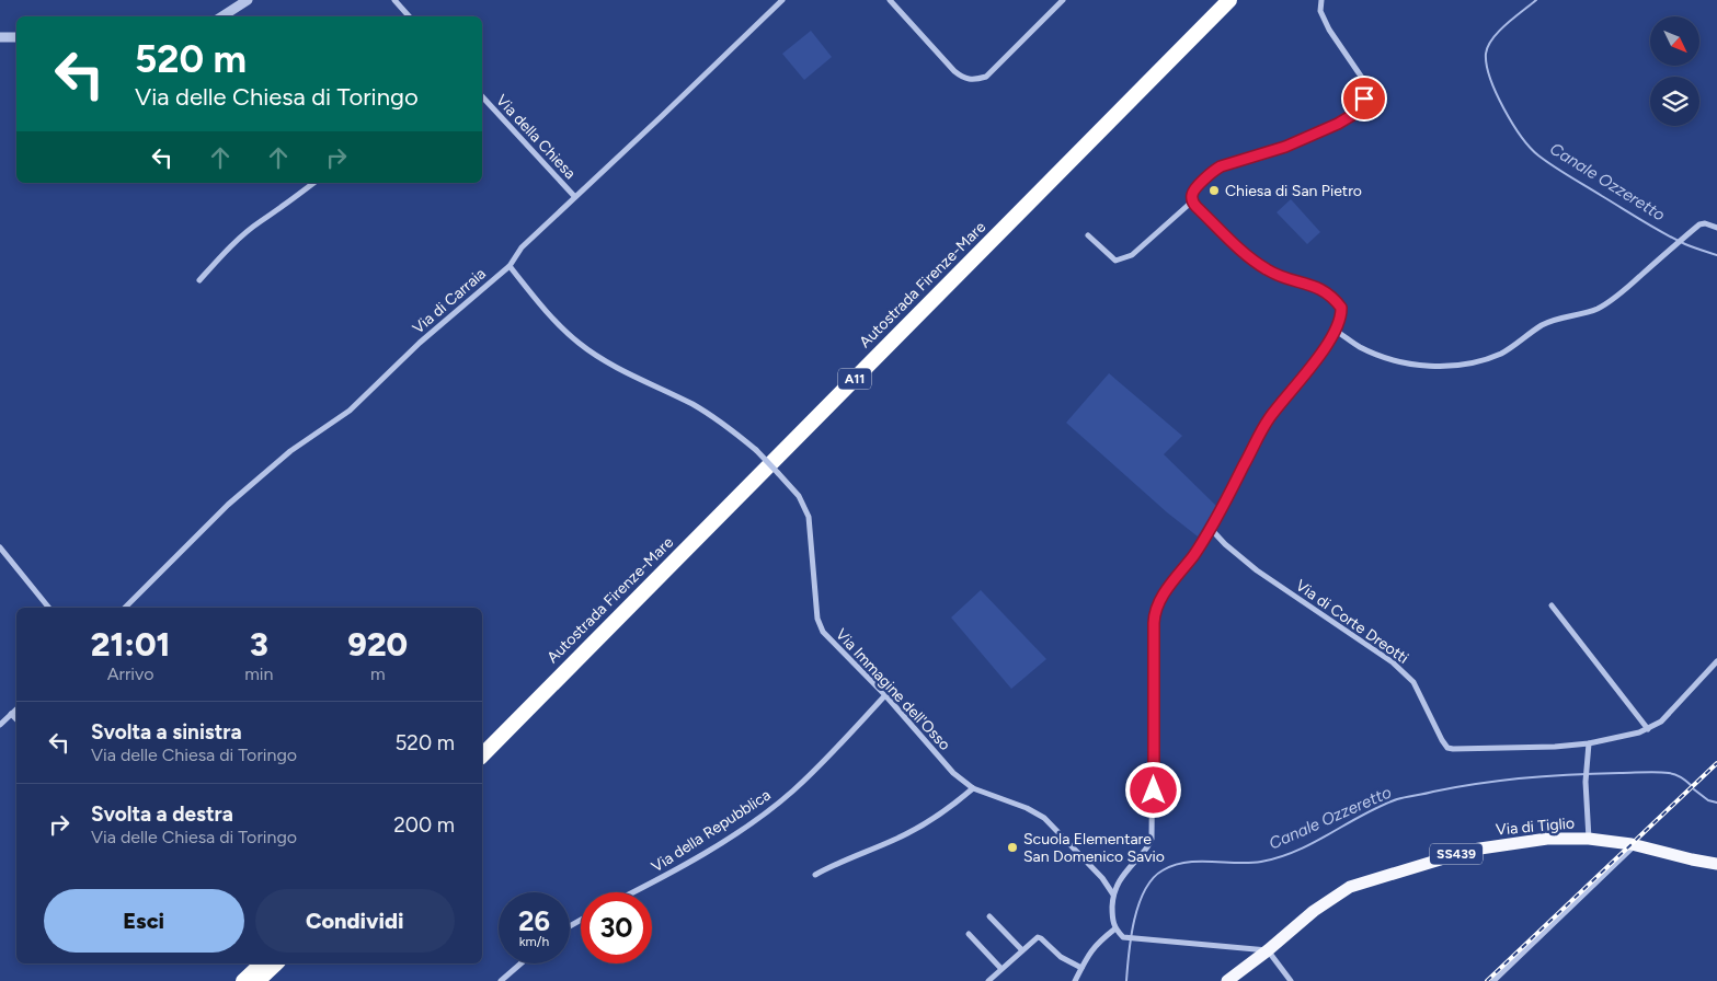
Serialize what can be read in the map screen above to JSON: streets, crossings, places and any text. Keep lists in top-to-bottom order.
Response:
{
  "streets": {
    "highway": ["Autostrada Firenze-Mare", "A11"],
    "main road": ["Via di Tiglio", "SS439"],
    "street": [
      "Via della Chiesa",
      "Via di Carraia",
      "Via di Corte Dreotti",
      "Via Immagine dell'Osso",
      "Via della Repubblica"
    ]
  },
  "crossings": [
    ["Via della Chiesa", "Via di Carraia"],
    ["Via di Carraia", "Via Immagine dell'Osso"],
    ["Via Immagine dell'Osso", "Via della Repubblica"]
  ],
  "water": ["Canale Ozzeretto"],
  "places": ["Chiesa di San Pietro", "Scuola Elementare San Domenico Savio"],
  "north": "bottom right",
  "page": {
    "turn": ["520 m", "Via delle Chiesa di Toringo"],
    "eta": [
      "21:01",
      "Arrivo",
      "3",
      "min",
      "920",
      "m"
    ],
    "list": [
      {
        "name": "Svolta a sinistra",
        "note": "Via delle Chiesa di Toringo",
        "value": "520 m"
      },
      {
        "name": "Svolta a destra",
        "note": "Via delle Chiesa di Toringo",
        "value": "200 m"
      }
    ],
    "buttons": ["Esci", "Condividi"],
    "speed": "26 km/h",
    "limit": "30"
  }
}
